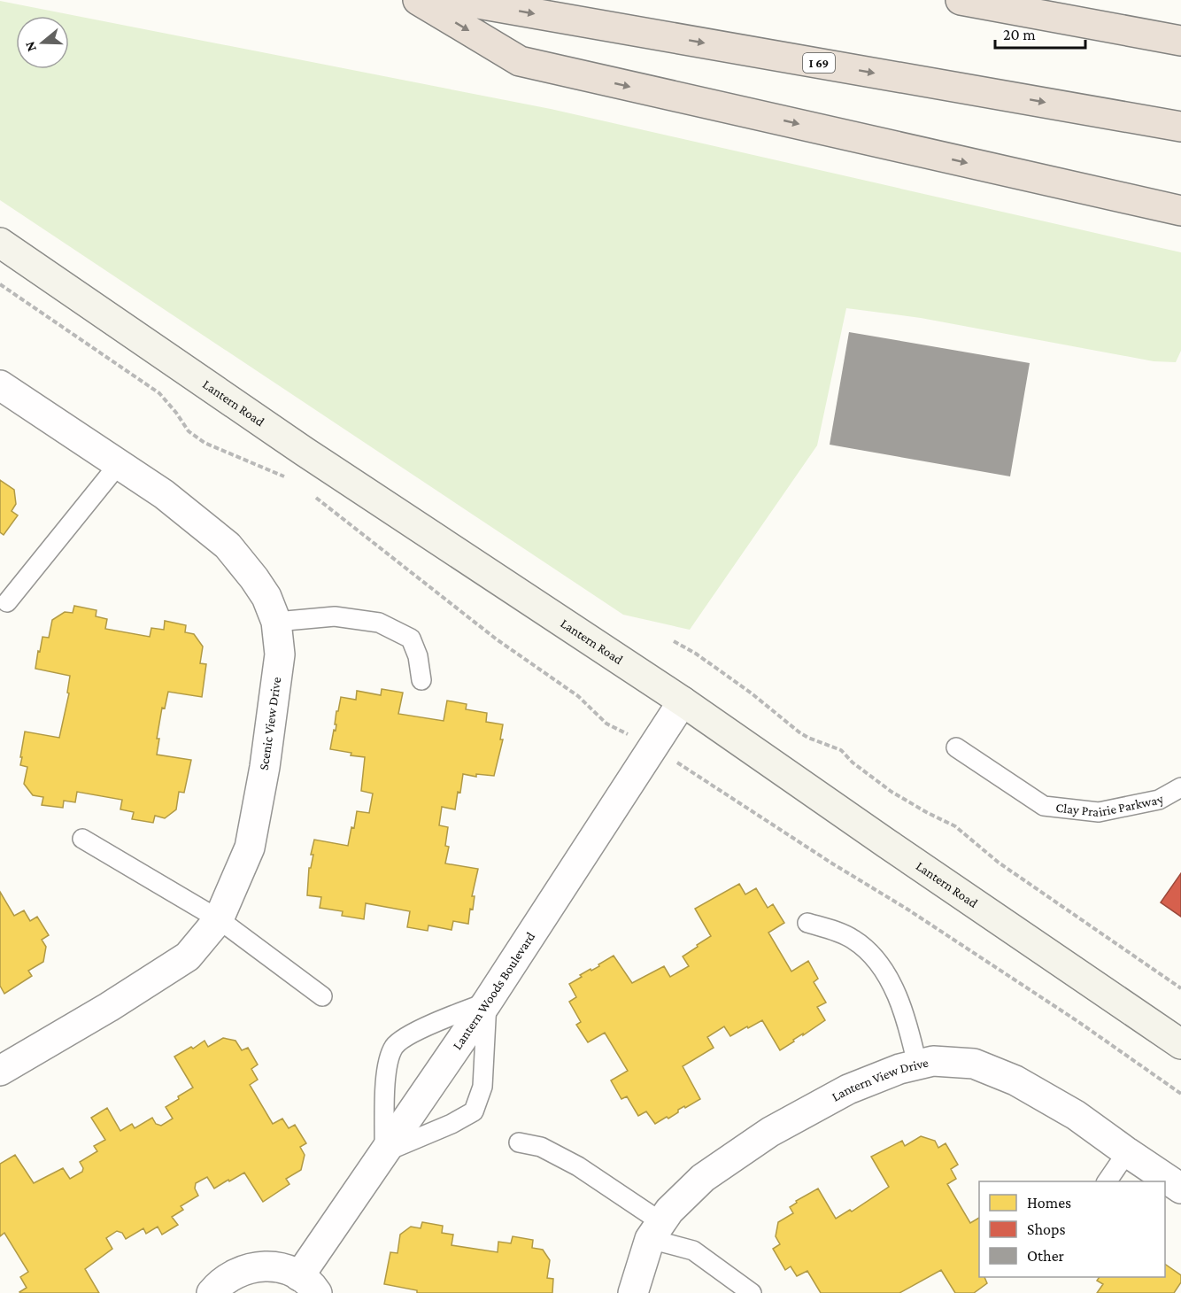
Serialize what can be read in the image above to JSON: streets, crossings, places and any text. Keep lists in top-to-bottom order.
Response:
{
  "streets": {
    "highway": ["I 69"],
    "street": [
      "Lantern Road",
      "Scenic View Drive",
      "Lantern Woods Boulevard",
      "Lantern View Drive"
    ],
    "lane": ["Clay Prairie Parkway"]
  },
  "crossings": [
    ["Lantern Road", "Lantern Woods Boulevard"]
  ],
  "legend": ["Homes", "Shops", "Other"],
  "scale_bar": "20 m",
  "north": "left"
}
